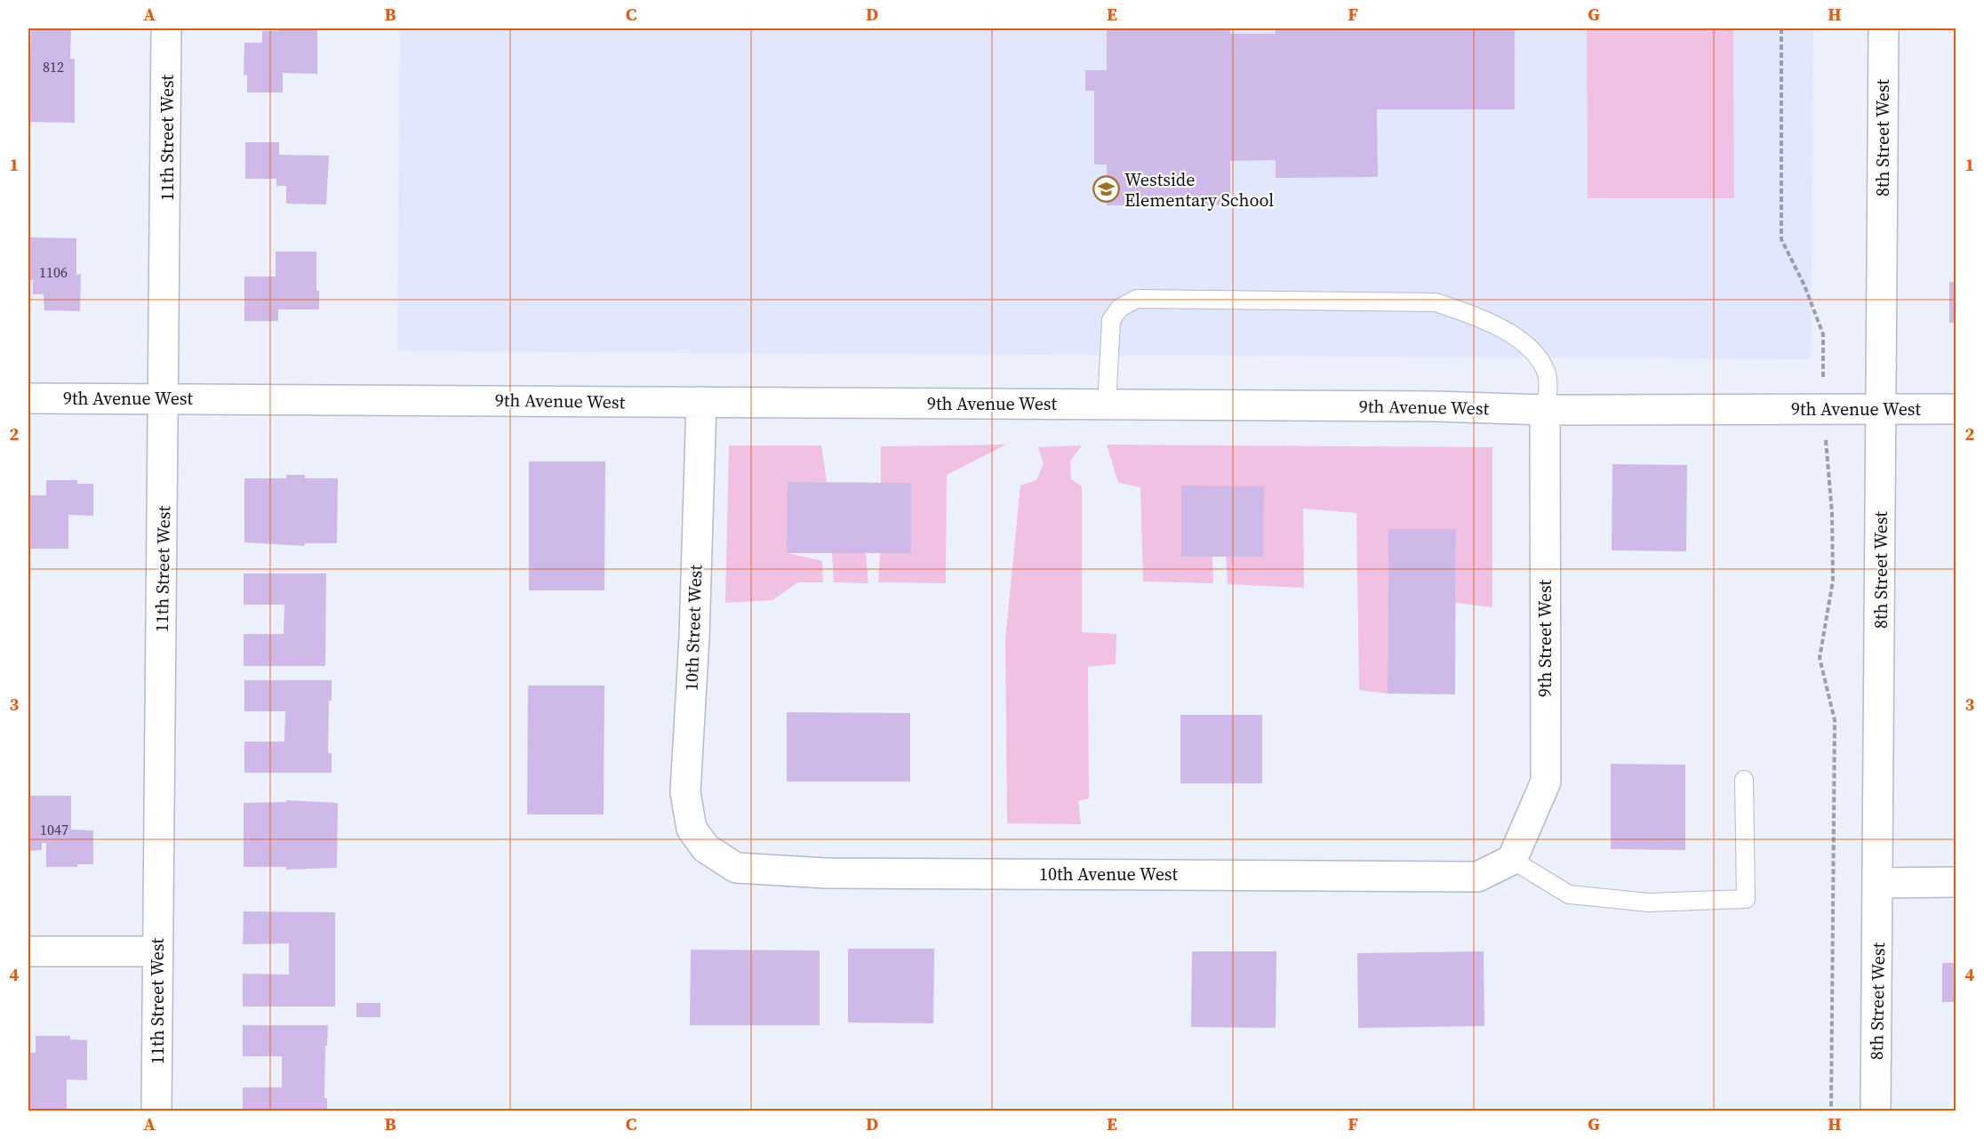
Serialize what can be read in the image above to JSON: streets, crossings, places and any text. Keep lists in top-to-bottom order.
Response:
{
  "streets": {
    "street": [
      "11th Street West",
      "8th Street West",
      "9th Avenue West",
      "10th Street West",
      "9th Street West",
      "10th Avenue West"
    ]
  },
  "crossings": [
    ["11th Street West", "9th Avenue West"],
    ["8th Street West", "9th Avenue West"],
    ["9th Avenue West", "10th Street West"],
    ["9th Avenue West", "9th Street West"],
    ["10th Street West", "10th Avenue West"],
    ["9th Street West", "10th Avenue West"]
  ],
  "places": {
    "school or university": ["Westside Elementary School"]
  },
  "house_numbers": ["812", "1106", "1047"],
  "grid": {
    "columns": [
      "A",
      "B",
      "C",
      "D",
      "E",
      "F",
      "G",
      "H"
    ],
    "rows": [
      "1",
      "2",
      "3",
      "4"
    ]
  }
}
